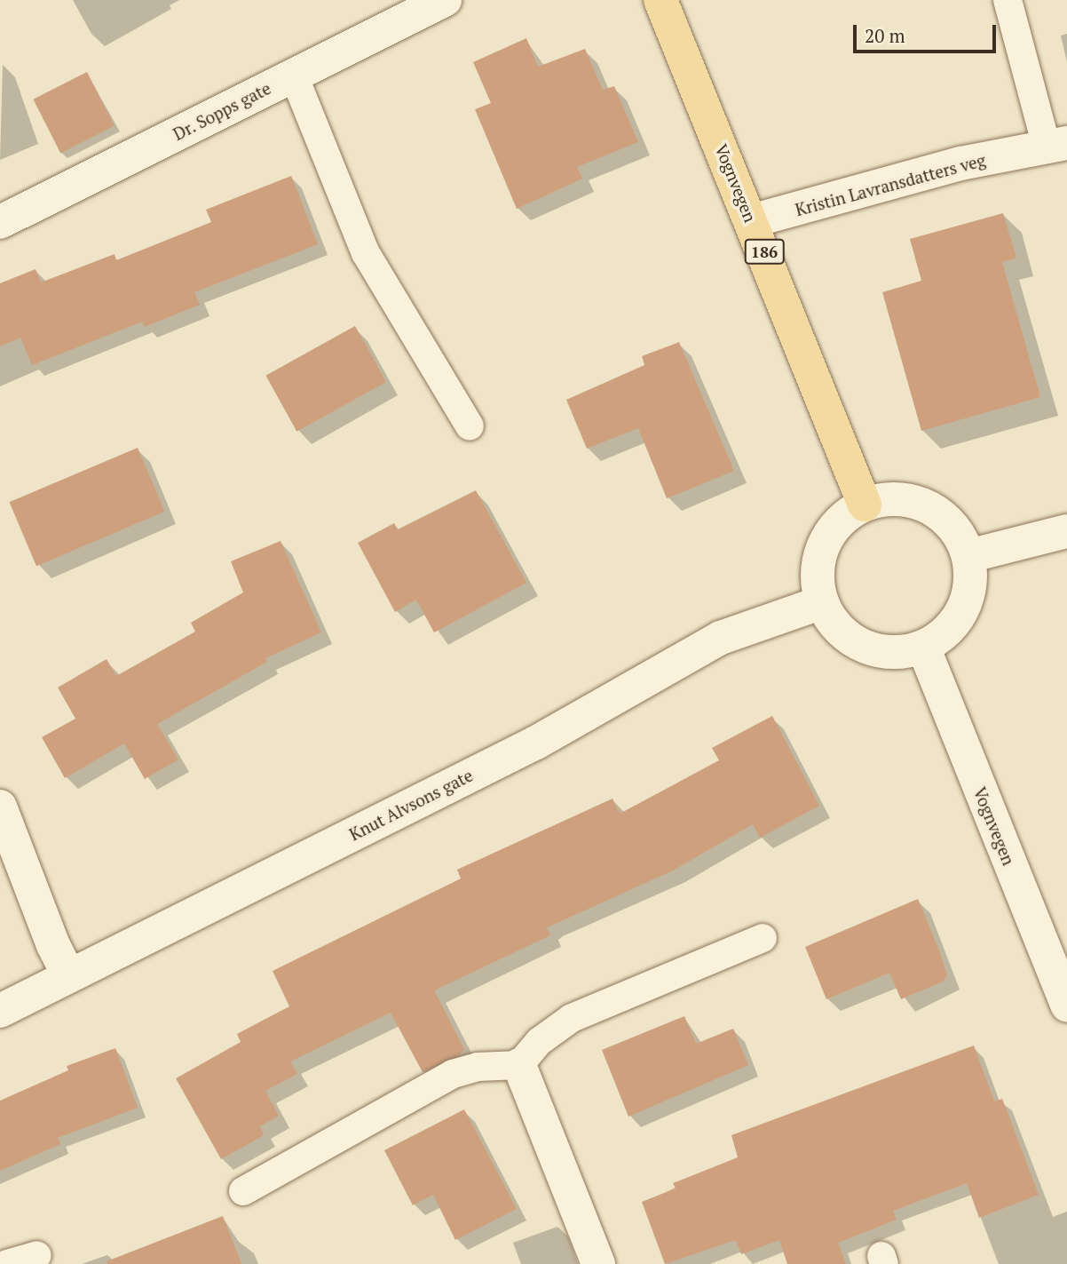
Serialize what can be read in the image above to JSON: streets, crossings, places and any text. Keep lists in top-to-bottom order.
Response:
{
  "streets": {
    "main road": [
      "Dr. Sopps gate",
      "Vognvegen",
      "Kristin Lavransdatters veg",
      "186",
      "Knut Alvsons gate"
    ]
  },
  "crossings": [
    ["Vognvegen", "Kristin Lavransdatters veg"],
    ["Vognvegen", "Knut Alvsons gate"]
  ],
  "scale_bar": "20 m"
}
